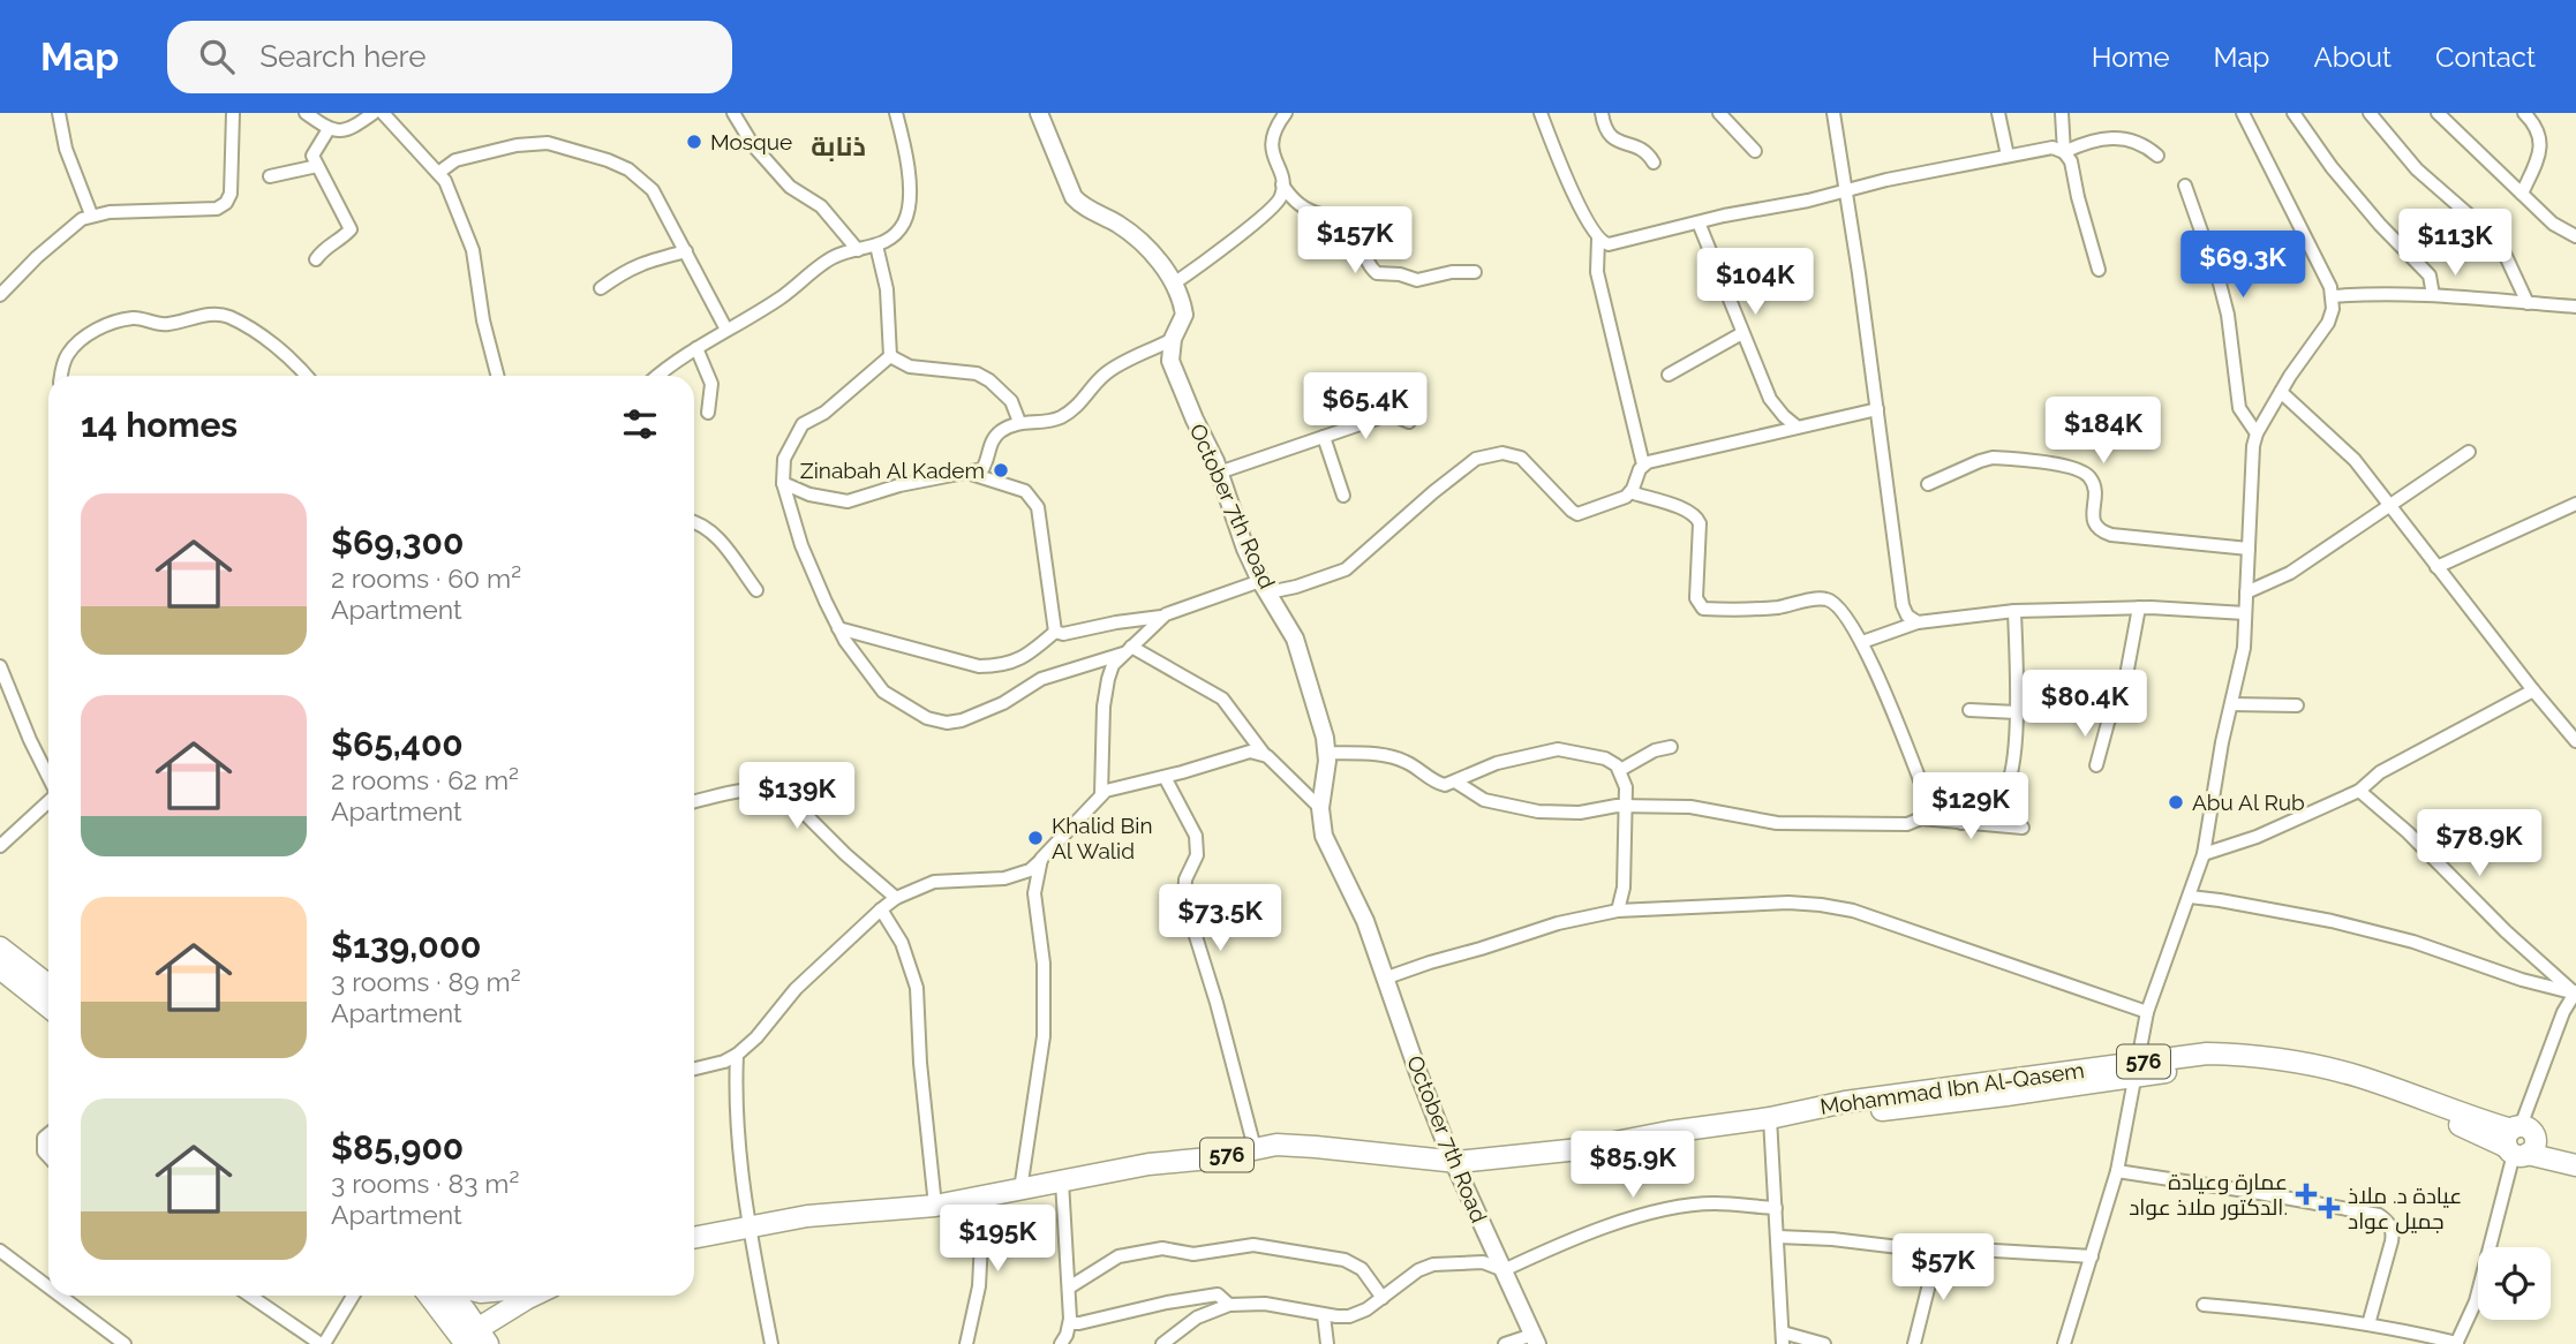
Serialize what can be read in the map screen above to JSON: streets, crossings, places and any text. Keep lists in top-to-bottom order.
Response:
{
  "streets": {
    "main road": ["576", "Mohammad Ibn Al-Qasem"],
    "street": ["October 7th Road"]
  },
  "crossings": [
    ["October 7th Road", "Mohammad Ibn Al-Qasem"]
  ],
  "districts": ["ذنابة"],
  "places": {
    "other": [
      "Mosque",
      "Zinabah Al Kadem",
      "Abu Al Rub",
      "Khalid Bin Al Walid"
    ],
    "health": ["عمارة وعيادة الدكتور ملاذ عواد.", "عيادة د. ملاذ جميل عواد"]
  },
  "page": {
    "header": "Map",
    "search": "Search here",
    "nav": [
      "Home",
      "Map",
      "About",
      "Contact"
    ],
    "price": [
      "$157K",
      "$113K",
      "$69.3K",
      "$104K",
      "$65.4K",
      "$184K",
      "$80.4K",
      "$139K",
      "$129K",
      "$78.9K",
      "$73.5K",
      "$85.9K",
      "$195K",
      "$57K"
    ],
    "heading": "14 homes",
    "list": [
      {
        "name": "$69,300",
        "note": "2 rooms · 60 m² · Apartment"
      },
      {
        "name": "$65,400",
        "note": "2 rooms · 62 m² · Apartment"
      },
      {
        "name": "$139,000",
        "note": "3 rooms · 89 m² · Apartment"
      },
      {
        "name": "$85,900",
        "note": "3 rooms · 83 m² · Apartment"
      }
    ]
  }
}
